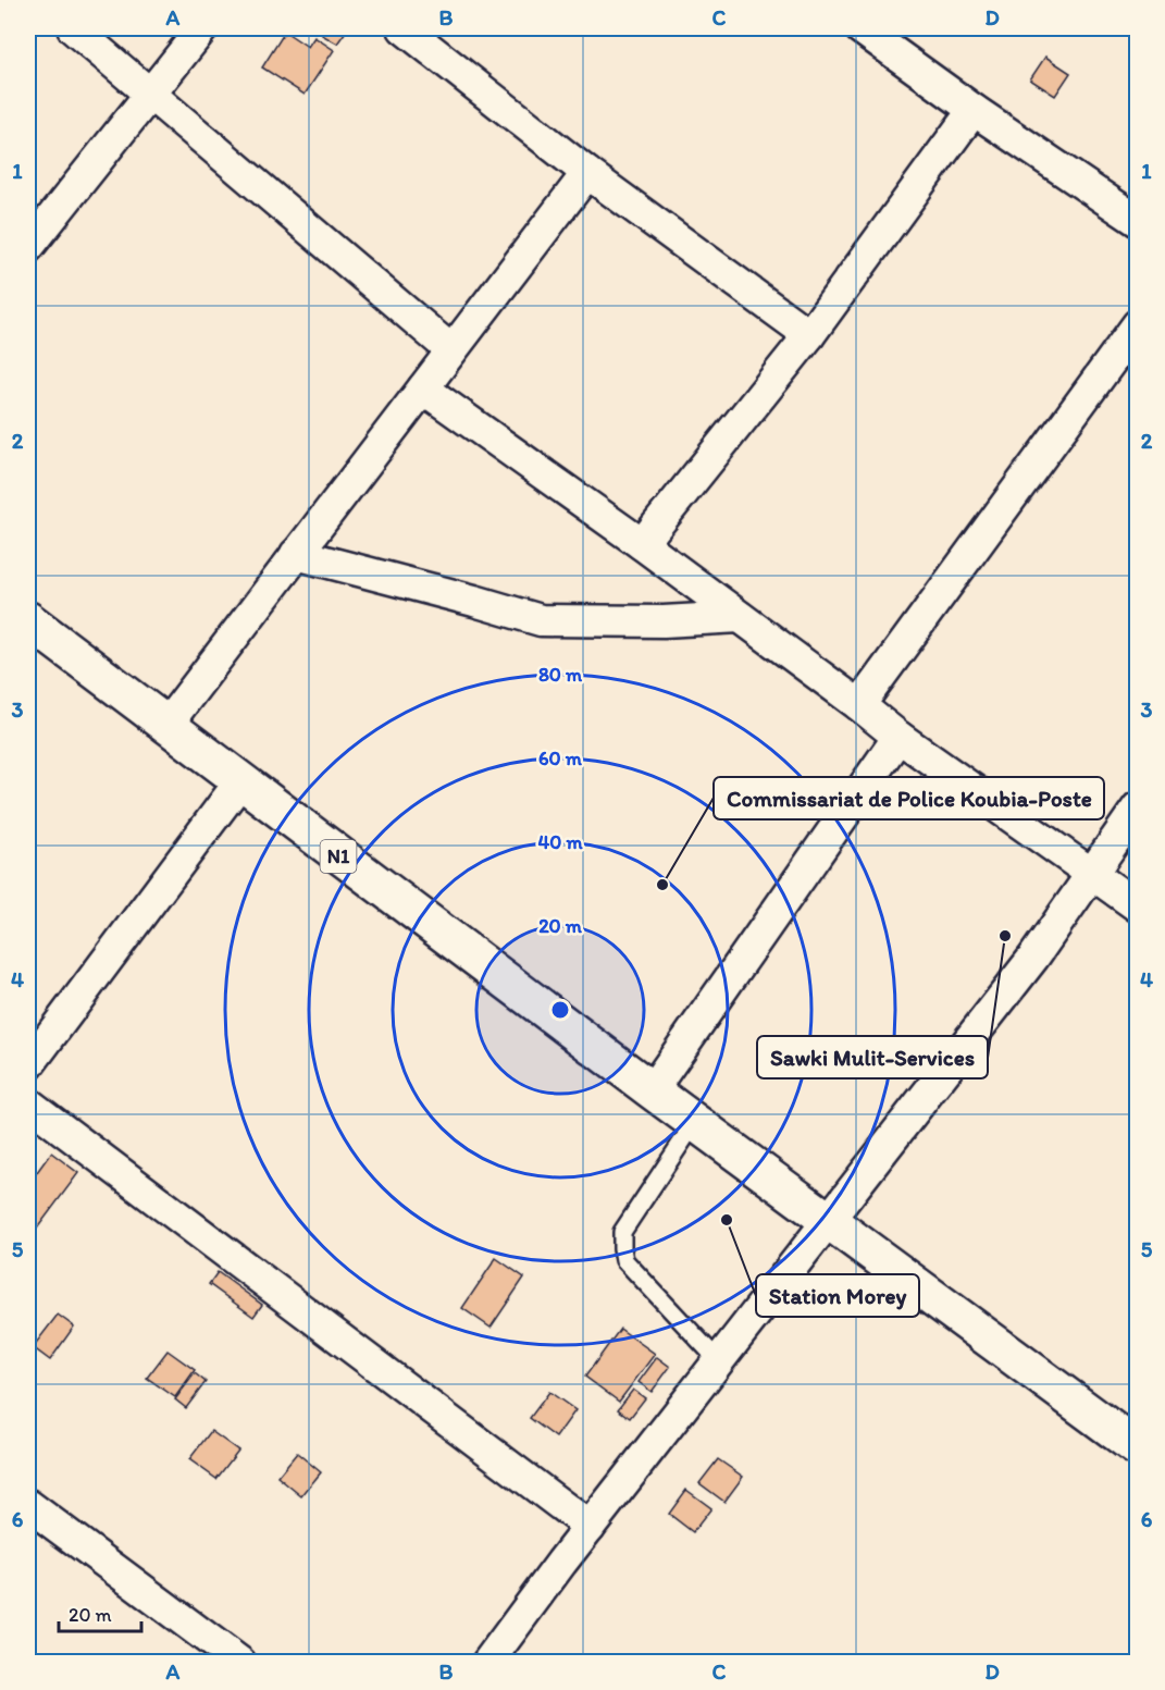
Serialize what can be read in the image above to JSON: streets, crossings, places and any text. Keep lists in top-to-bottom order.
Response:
{
  "streets": {
    "main road": ["N1"]
  },
  "places": ["Commissariat de Police Koubia-Poste", "Sawki Mulit-Services", "Station Morey"],
  "scale_bar": "20 m",
  "grid": {
    "columns": [
      "A",
      "B",
      "C",
      "D"
    ],
    "rows": [
      "1",
      "2",
      "3",
      "4",
      "5",
      "6"
    ]
  },
  "rings": [
    "80 m",
    "60 m",
    "40 m",
    "20 m"
  ]
}
